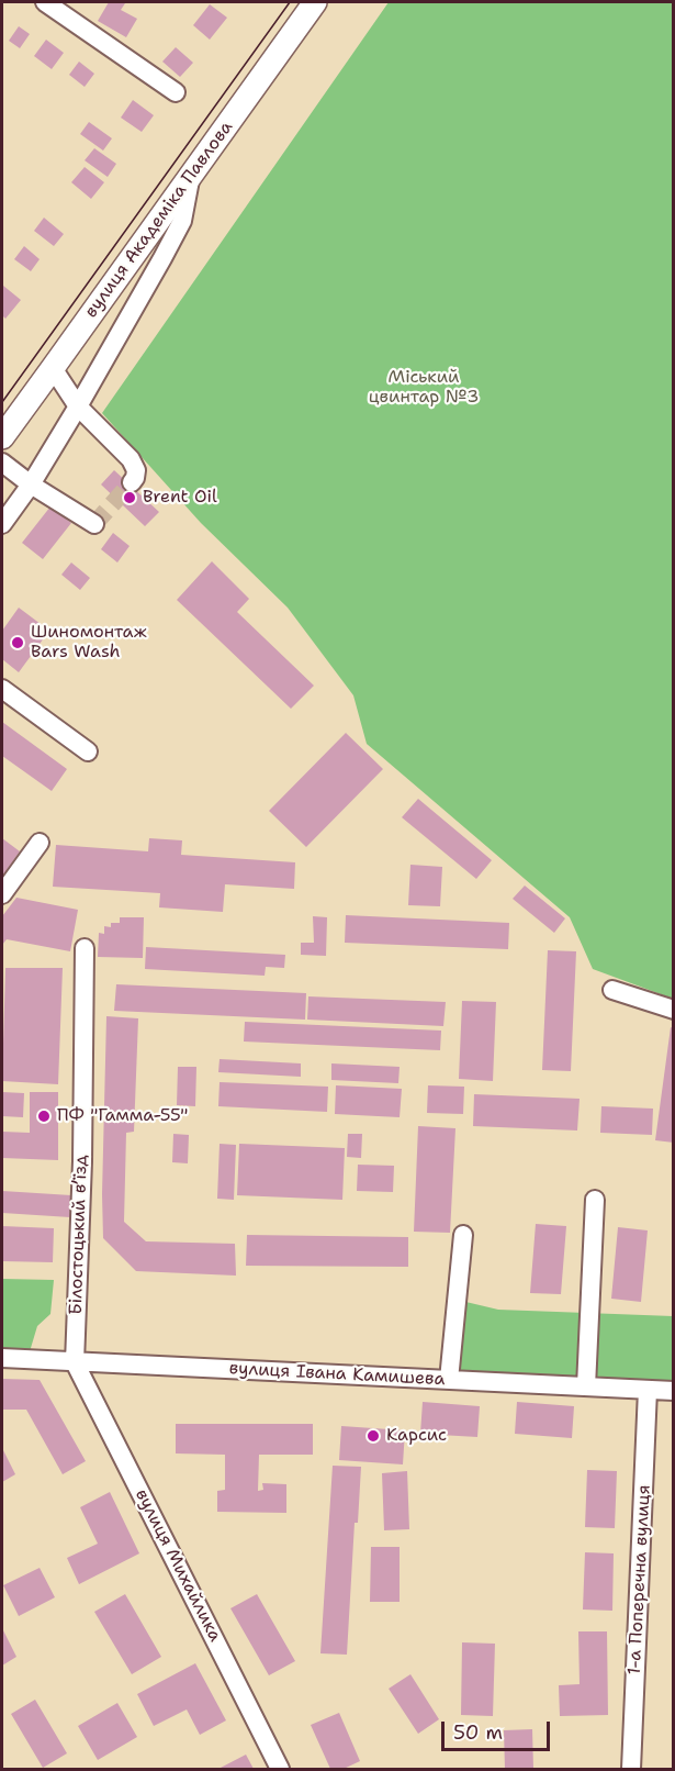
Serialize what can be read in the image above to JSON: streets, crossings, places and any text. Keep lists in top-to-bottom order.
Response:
{
  "streets": {
    "main road": ["вулиця Академіка Павлова"],
    "street": [
      "Білостоцький в’їзд",
      "вулиця Івана Камишева",
      "вулиця Михайлика",
      "1-а Поперечна вулиця"
    ]
  },
  "crossings": [
    ["Білостоцький в’їзд", "вулиця Івана Камишева"],
    ["Білостоцький в’їзд", "вулиця Михайлика"],
    ["вулиця Івана Камишева", "вулиця Михайлика"],
    ["вулиця Івана Камишева", "1-а Поперечна вулиця"]
  ],
  "parks": ["Міський цвинтар №3"],
  "places": [
    "Brent Oil",
    "Шиномонтаж Bars Wash",
    "ПФ \"Гамма-55\"",
    "Карсис"
  ],
  "scale_bar": "50 m"
}
